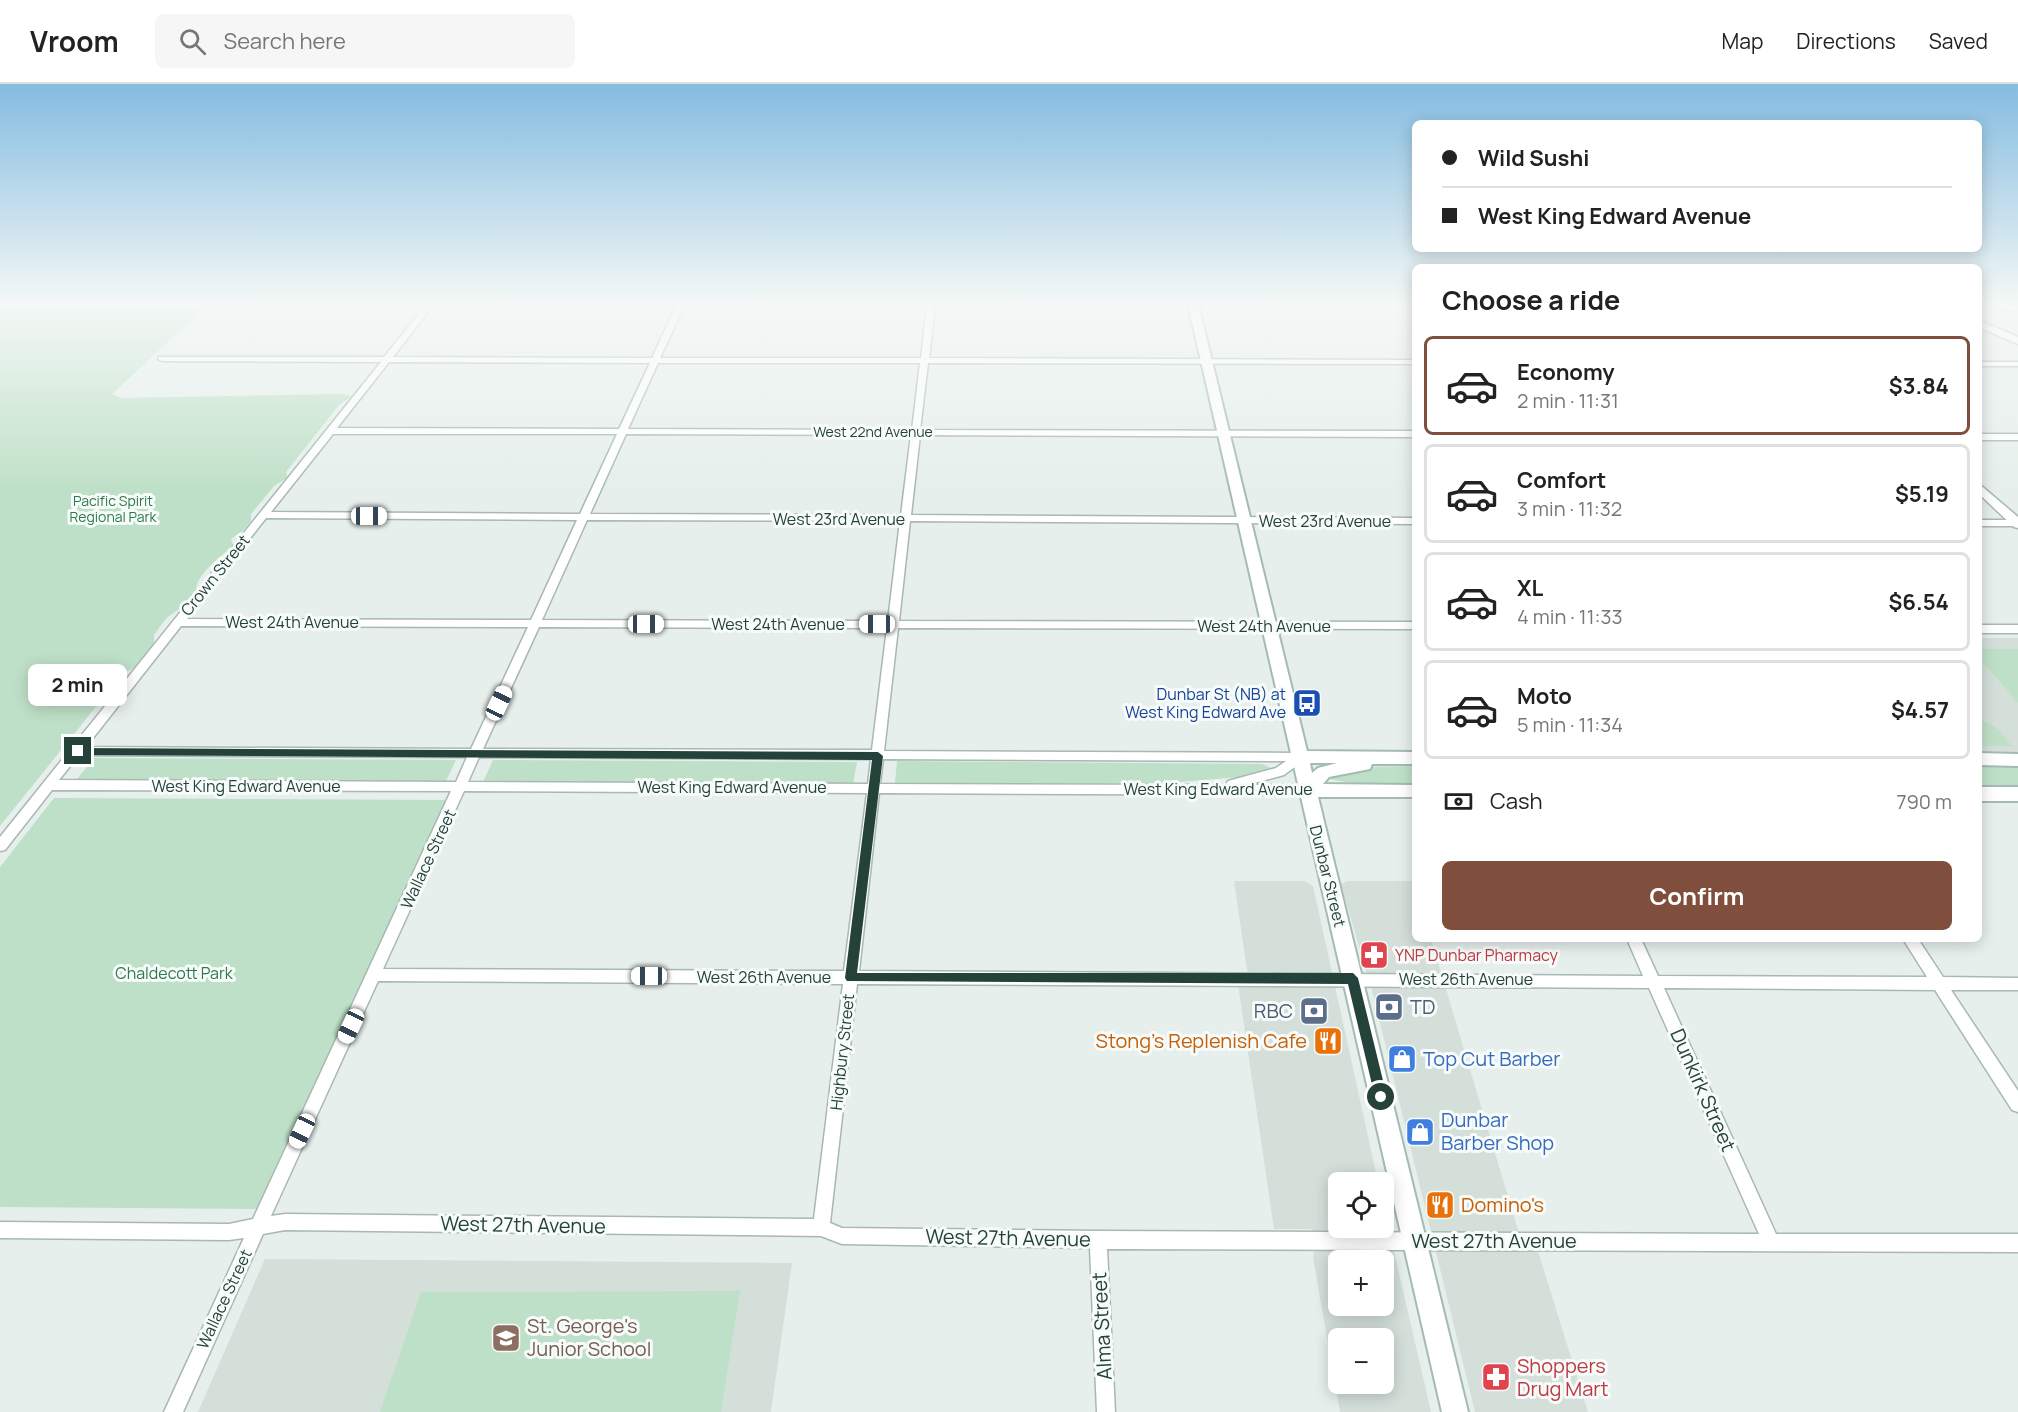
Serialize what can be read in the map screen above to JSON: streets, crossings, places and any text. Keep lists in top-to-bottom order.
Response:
{
  "streets": {
    "main road": ["West King Edward Avenue", "Dunbar Street"],
    "street": [
      "West 22nd Avenue",
      "West 23rd Avenue",
      "Crown Street",
      "West 24th Avenue",
      "Wallace Street",
      "West 26th Avenue",
      "Highbury Street",
      "Dunkirk Street",
      "West 27th Avenue",
      "Alma Street"
    ]
  },
  "crossings": [
    ["West 22nd Avenue", "Crown Street"],
    ["West 22nd Avenue", "Wallace Street"],
    ["West 22nd Avenue", "Dunbar Street"],
    ["West 22nd Avenue", "Highbury Street"],
    ["West 23rd Avenue", "Crown Street"],
    ["West 23rd Avenue", "Wallace Street"],
    ["West 23rd Avenue", "Dunbar Street"],
    ["West 23rd Avenue", "Highbury Street"],
    ["Crown Street", "West 24th Avenue"],
    ["Crown Street", "West King Edward Avenue"],
    ["West 24th Avenue", "Wallace Street"],
    ["West 24th Avenue", "Dunbar Street"],
    ["West 24th Avenue", "Highbury Street"],
    ["West King Edward Avenue", "Wallace Street"],
    ["West King Edward Avenue", "Dunbar Street"],
    ["West King Edward Avenue", "Highbury Street"],
    ["Wallace Street", "West 26th Avenue"],
    ["Wallace Street", "West 27th Avenue"],
    ["Dunbar Street", "West 26th Avenue"],
    ["Dunbar Street", "West 27th Avenue"],
    ["West 26th Avenue", "Highbury Street"],
    ["West 26th Avenue", "Dunkirk Street"],
    ["Highbury Street", "West 27th Avenue"],
    ["Dunkirk Street", "West 27th Avenue"],
    ["West 27th Avenue", "Alma Street"]
  ],
  "parks": ["Pacific Spirit Regional Park", "Chaldecott Park"],
  "places": {
    "bus stop": ["Dunbar St (NB) at West King Edward Ave"],
    "pharmacy": ["YNP Dunbar Pharmacy", "Shoppers Drug Mart"],
    "bank": ["TD", "RBC"],
    "restaurant": ["Stong's Replenish Cafe", "Domino's"],
    "shop": ["Top Cut Barber", "Dunbar Barber Shop"],
    "school or university": ["St. George's Junior School"]
  },
  "page": {
    "header": "Vroom",
    "search": "Search here",
    "nav": ["Map", "Directions", "Saved"],
    "banner": ["Wild Sushi", "West King Edward Avenue"],
    "heading": "Choose a ride",
    "list": [
      {
        "name": "Economy",
        "note": "2 min · 11:31",
        "value": "$3.84"
      },
      {
        "name": "Comfort",
        "note": "3 min · 11:32",
        "value": "$5.19"
      },
      {
        "name": "XL",
        "note": "4 min · 11:33",
        "value": "$6.54"
      },
      {
        "name": "Moto",
        "note": "5 min · 11:34",
        "value": "$4.57"
      }
    ],
    "bubble": "2 min",
    "pay": ["Cash", "790 m"],
    "buttons": "Confirm",
    "map_buttons": ["+", "−"]
  }
}
